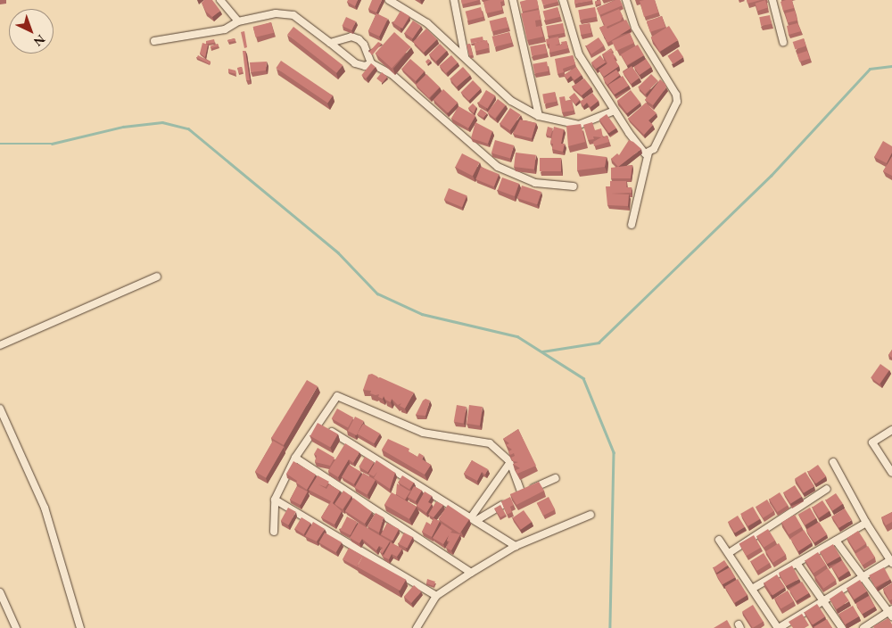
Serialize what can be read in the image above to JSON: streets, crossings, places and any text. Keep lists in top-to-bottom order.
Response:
{
  "north": "bottom right"
}
